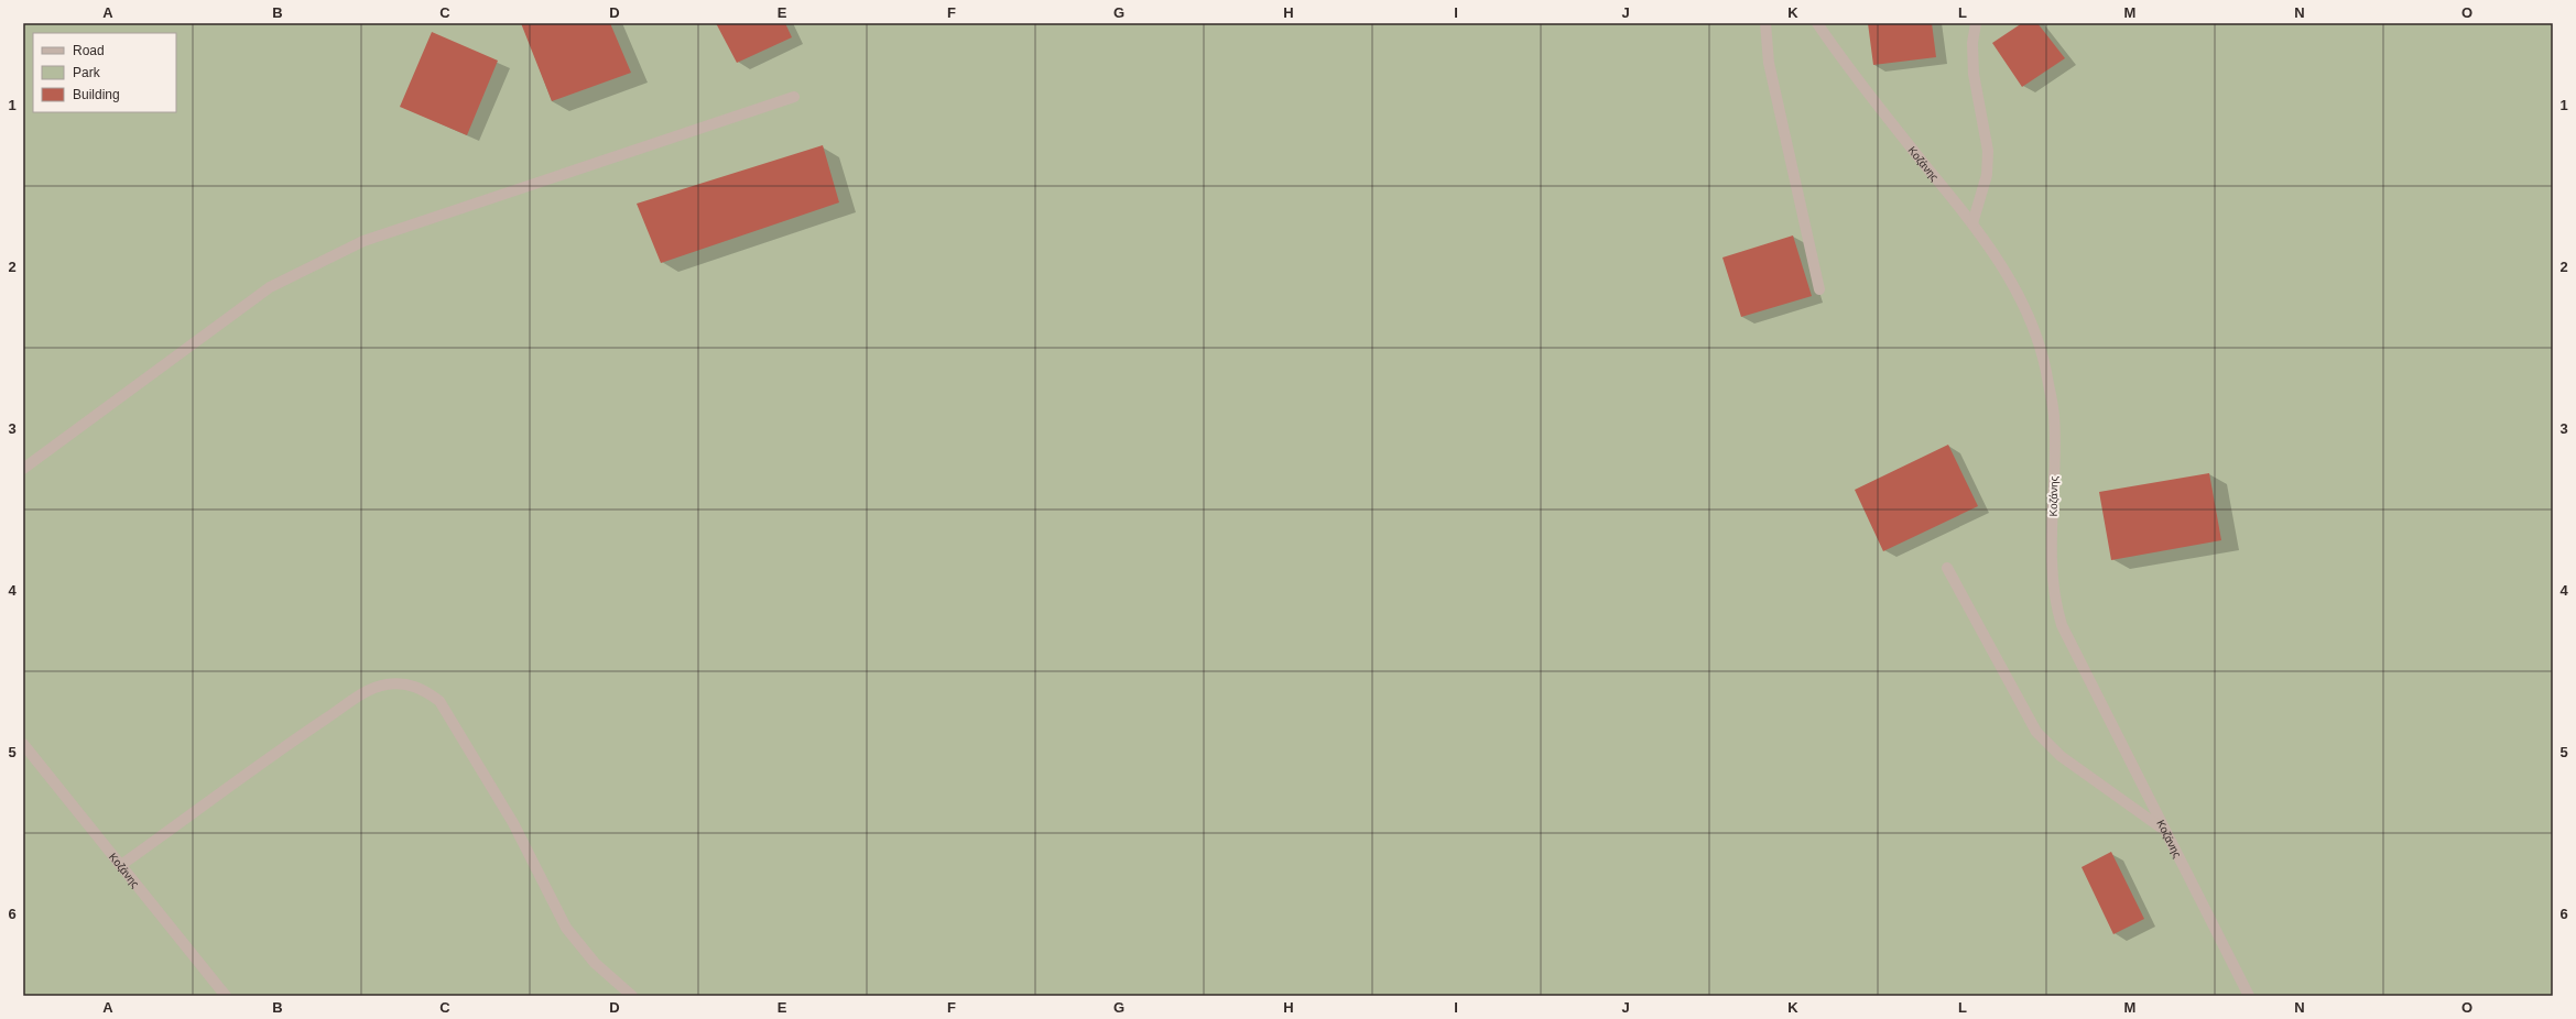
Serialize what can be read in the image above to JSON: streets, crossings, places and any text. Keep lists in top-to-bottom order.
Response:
{
  "streets": {
    "street": ["Κοζάνης"]
  },
  "legend": ["Road", "Park", "Building"],
  "grid": {
    "columns": [
      "A",
      "B",
      "C",
      "D",
      "E",
      "F",
      "G",
      "H",
      "I",
      "J",
      "K",
      "L",
      "M",
      "N",
      "O"
    ],
    "rows": [
      "1",
      "2",
      "3",
      "4",
      "5",
      "6"
    ]
  }
}
